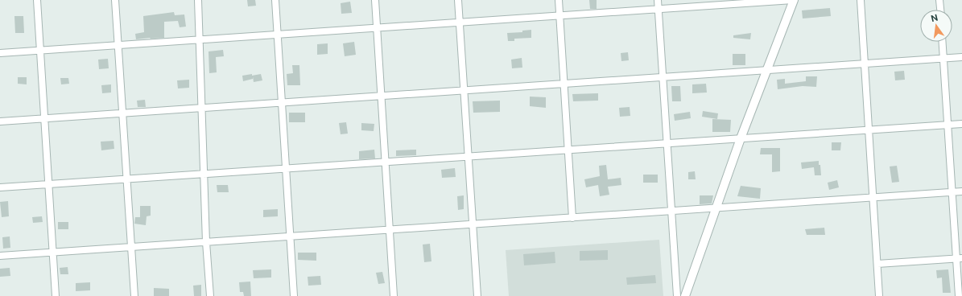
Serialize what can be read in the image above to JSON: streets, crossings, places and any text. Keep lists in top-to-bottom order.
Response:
{
  "north": "top"
}
